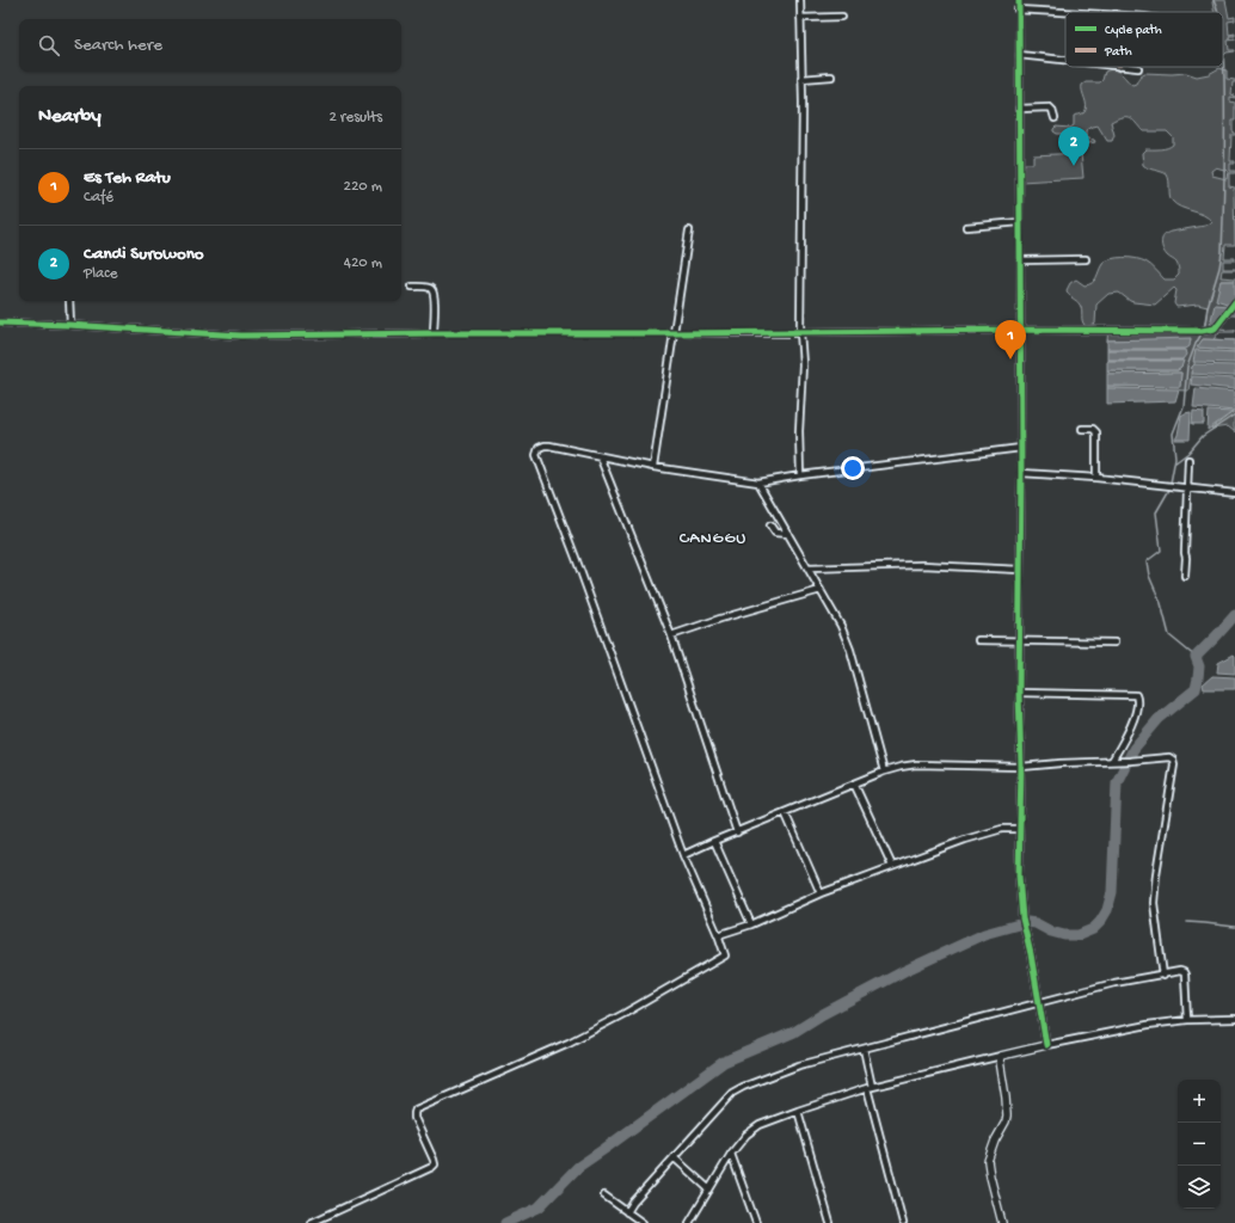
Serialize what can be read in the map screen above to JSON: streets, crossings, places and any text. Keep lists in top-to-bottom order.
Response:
{
  "districts": ["CANGGU"],
  "legend": ["Cycle path", "Path"],
  "page": {
    "search": "Search here",
    "heading": ["Nearby", "2 results"],
    "pins": ["2", "1"],
    "list": [
      {
        "mark": "1",
        "name": "Es Teh Ratu",
        "note": "Café",
        "value": "220 m"
      },
      {
        "mark": "2",
        "name": "Candi Surowono",
        "note": "Place",
        "value": "420 m"
      }
    ],
    "map_buttons": ["+", "−"]
  }
}
